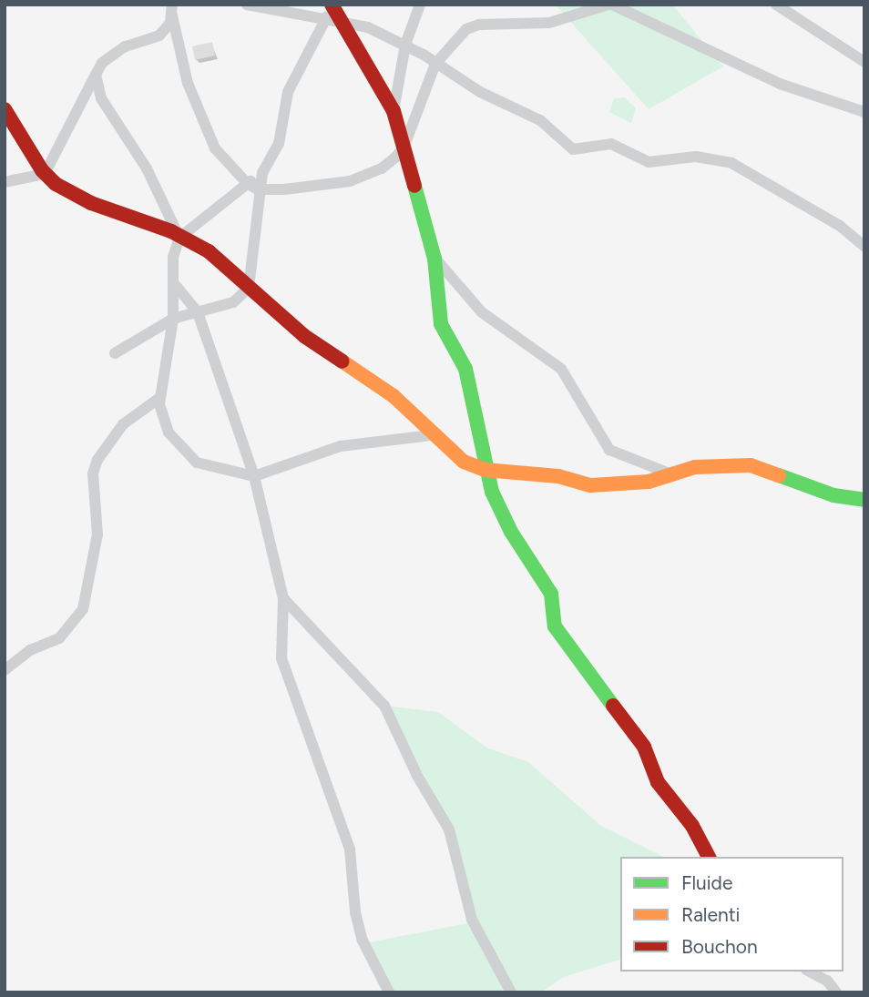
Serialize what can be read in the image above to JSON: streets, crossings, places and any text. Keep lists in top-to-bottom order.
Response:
{
  "legend": ["Fluide", "Ralenti", "Bouchon"]
}
